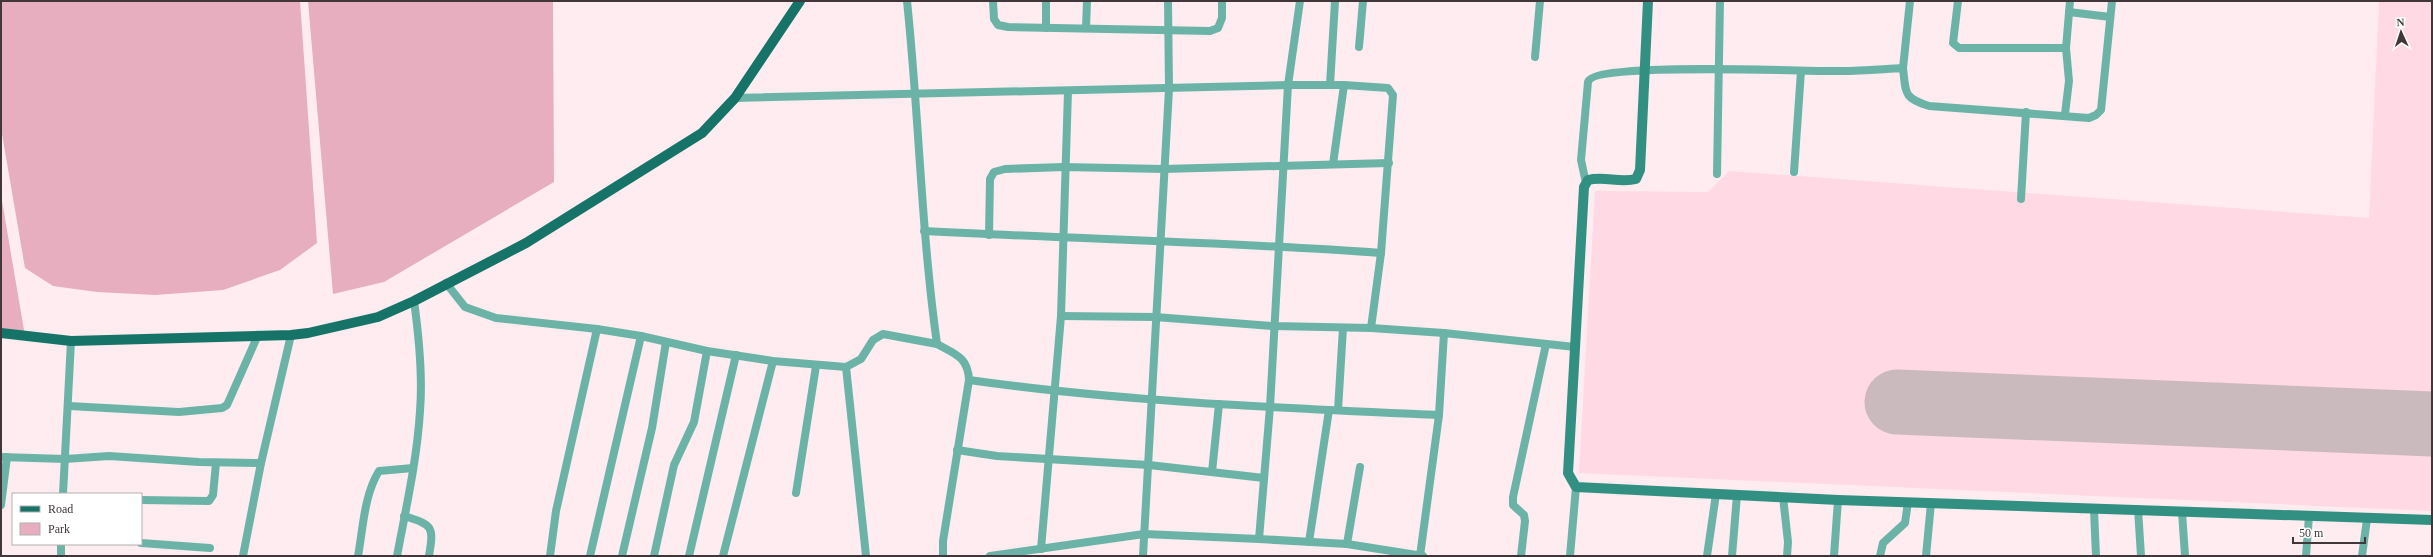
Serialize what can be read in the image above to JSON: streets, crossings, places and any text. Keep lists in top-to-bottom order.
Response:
{
  "legend": ["Road", "Park"],
  "scale_bar": "50 m",
  "north": "top"
}
